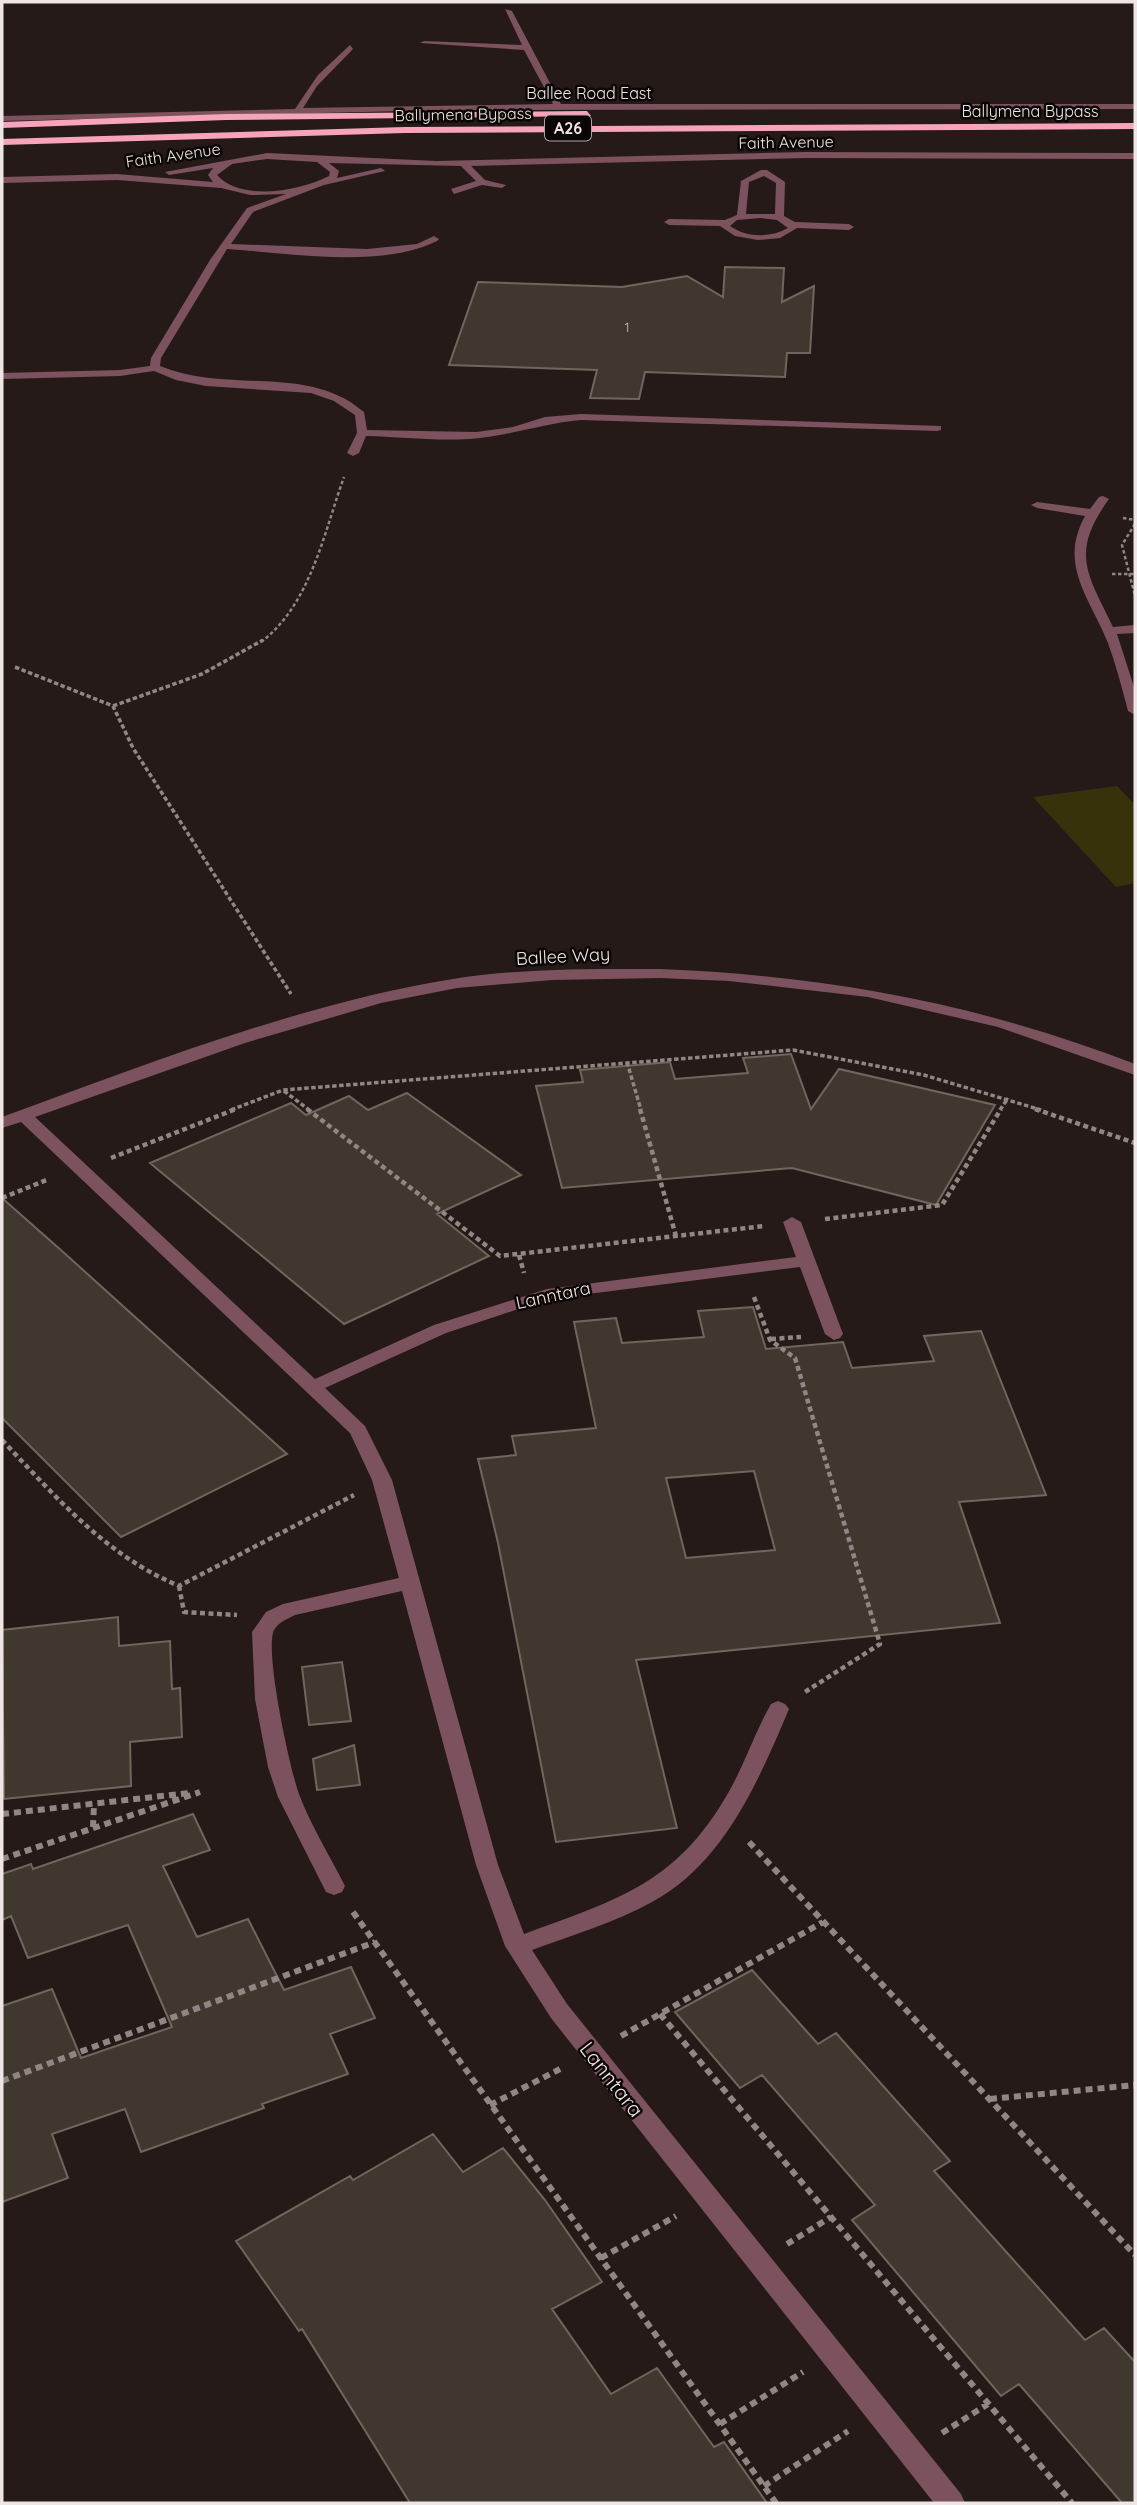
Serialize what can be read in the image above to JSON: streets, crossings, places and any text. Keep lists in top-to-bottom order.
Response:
{
  "streets": {
    "highway": ["Ballymena Bypass", "A26"],
    "street": [
      "Ballee Road East",
      "Faith Avenue",
      "Ballee Way",
      "Lanntara"
    ]
  },
  "crossings": [
    ["Ballee Way", "Lanntara"]
  ],
  "house_numbers": ["1"]
}
